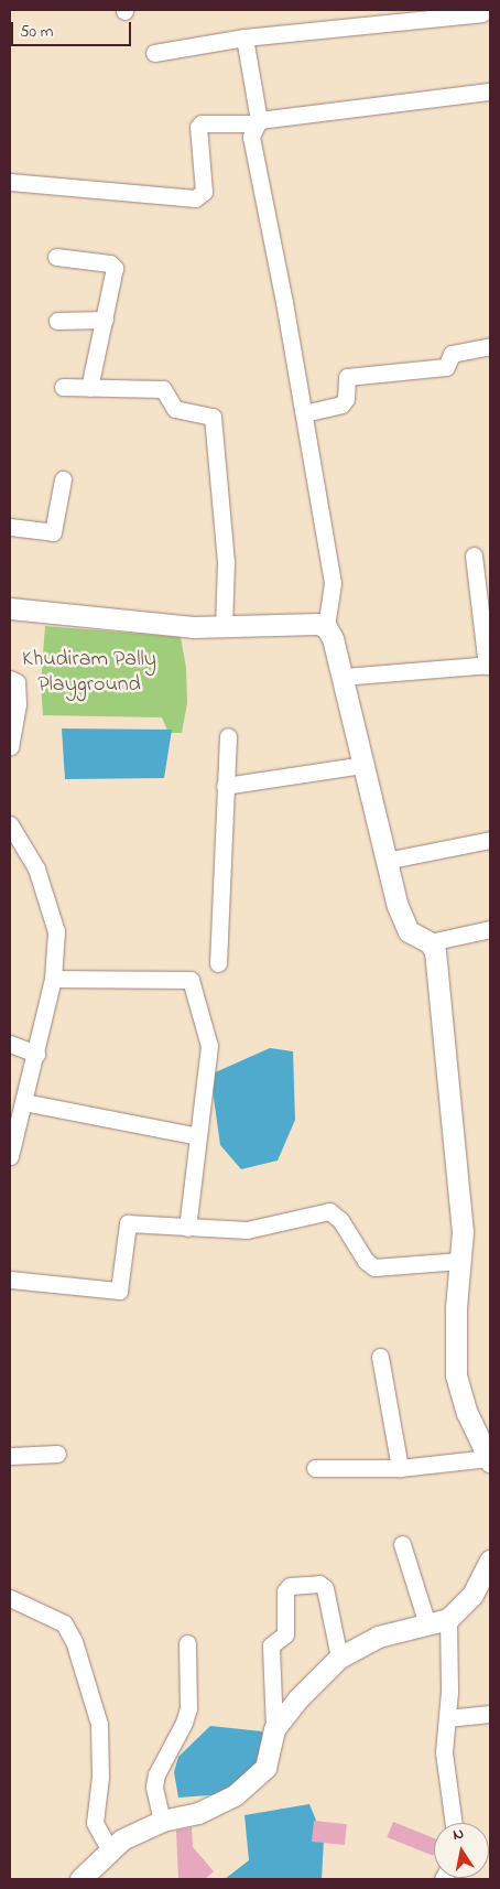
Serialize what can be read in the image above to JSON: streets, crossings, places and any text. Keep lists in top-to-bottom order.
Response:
{
  "parks": ["Khudiram Pally Playground"],
  "scale_bar": "50 m",
  "north": "top"
}
